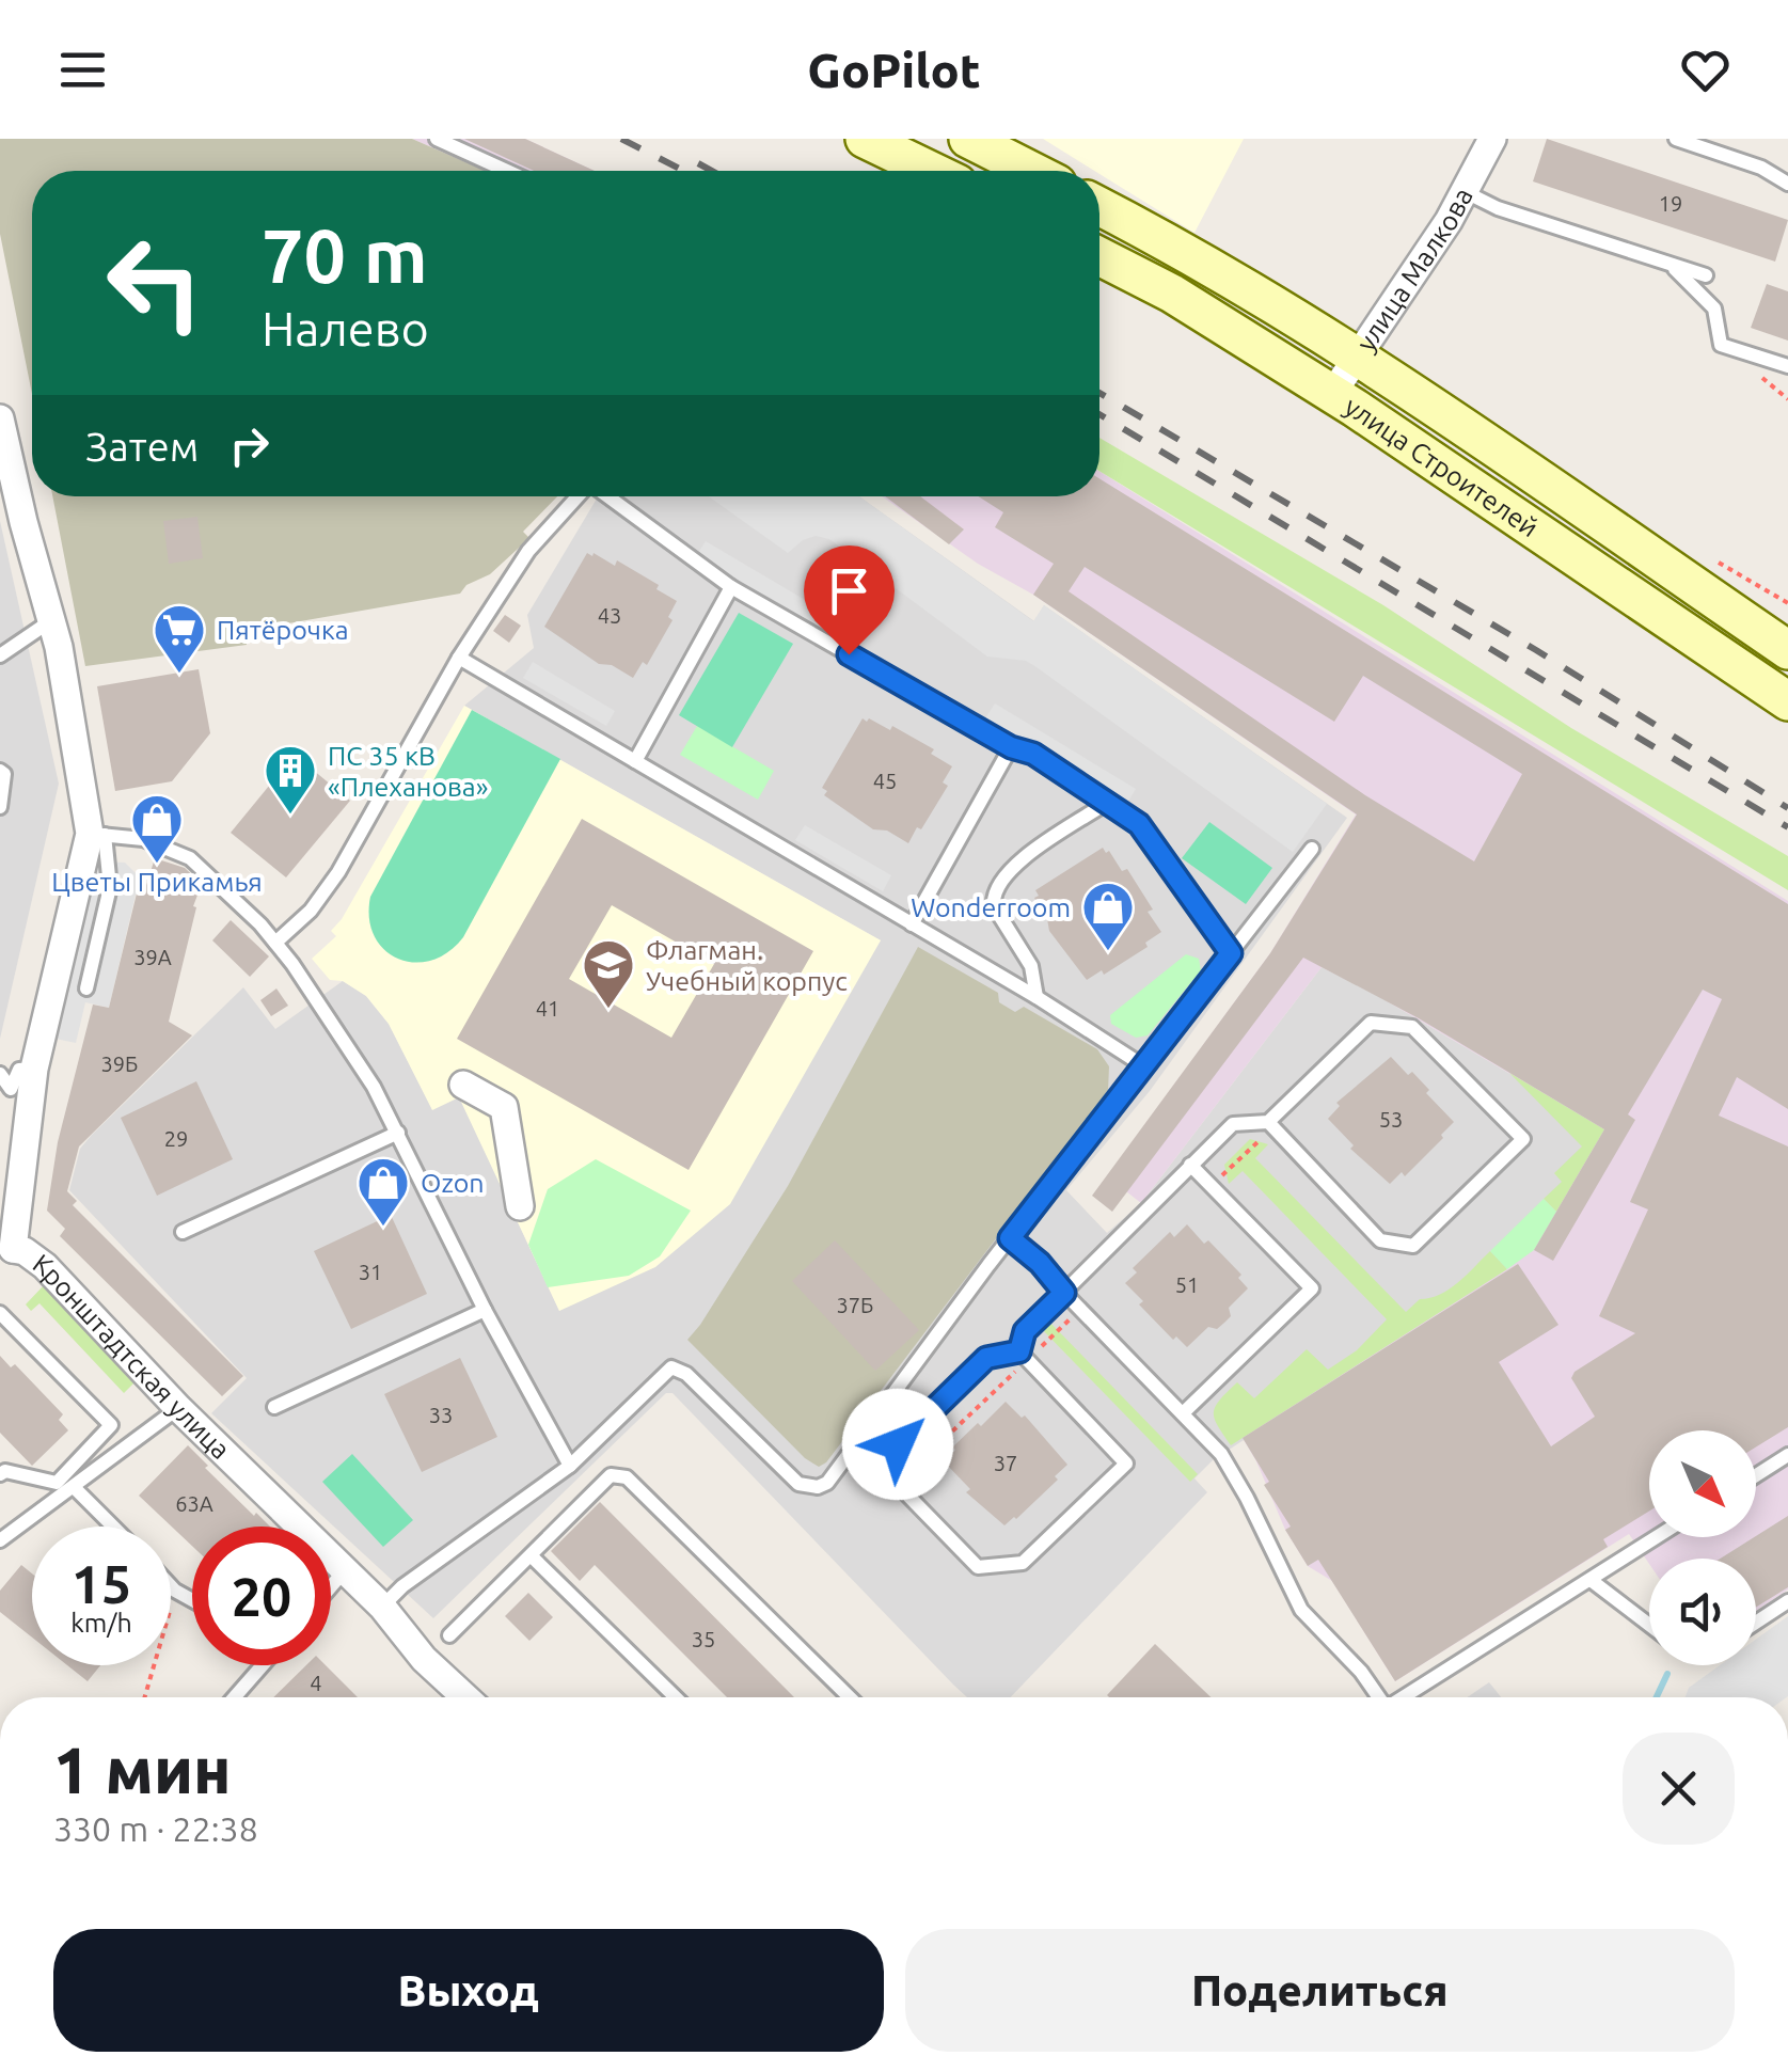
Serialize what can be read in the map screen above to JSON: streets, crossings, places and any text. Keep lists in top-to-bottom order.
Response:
{
  "streets": {
    "main road": ["улица Строителей"],
    "street": ["улица Малкова", "Кронштадтская улица"]
  },
  "crossings": [
    ["улица Малкова", "улица Строителей"]
  ],
  "places": {
    "supermarket": ["Пятёрочка"],
    "building": ["ПС 35 кВ «Плеханова»"],
    "shop": ["Цветы Прикамья", "Wonderroom", "Ozon"],
    "school or university": ["Флагман. Учебный корпус"]
  },
  "house_numbers": [
    "19",
    "43",
    "45",
    "39А",
    "41",
    "39Б",
    "53",
    "29",
    "31",
    "51",
    "37Б",
    "33",
    "37",
    "63А",
    "35",
    "4"
  ],
  "north": "bottom right",
  "page": {
    "header": "GoPilot",
    "turn": ["70 m", "Налево"],
    "then": "Затем",
    "speed": "15 km/h",
    "limit": "20",
    "heading": ["1 мин", "330 m · 22:38"],
    "buttons": ["Выход", "Поделиться"]
  }
}
